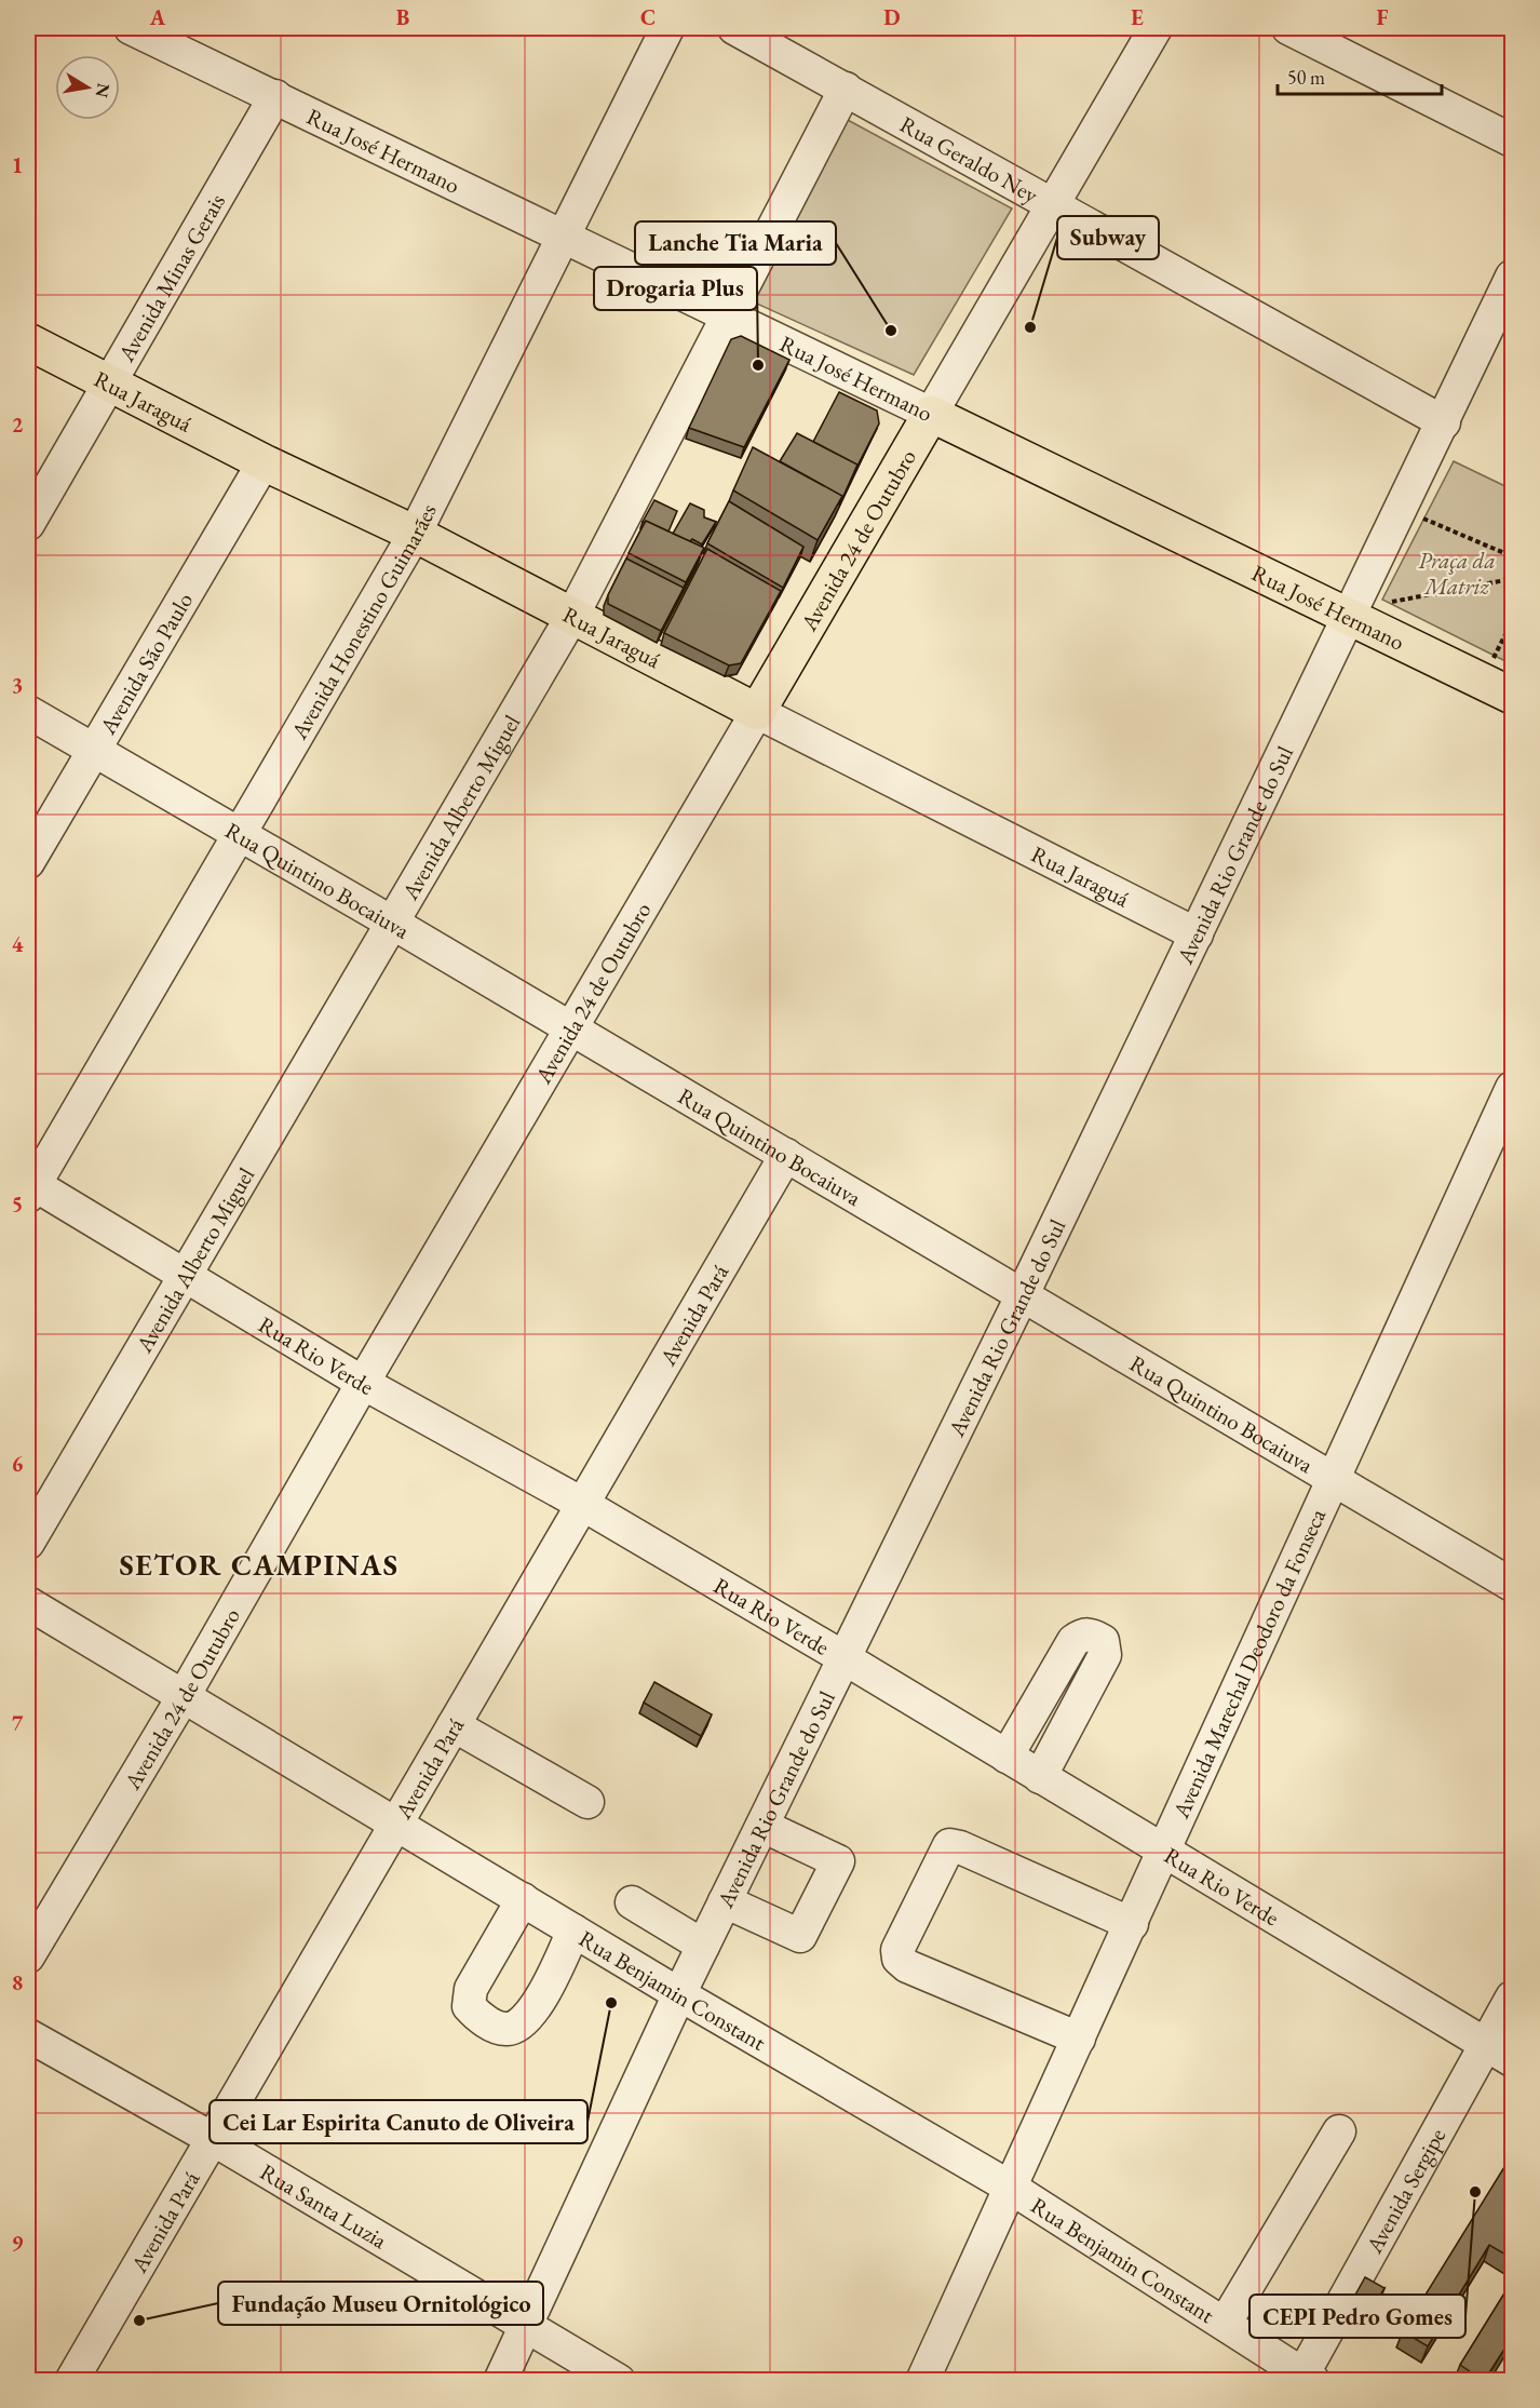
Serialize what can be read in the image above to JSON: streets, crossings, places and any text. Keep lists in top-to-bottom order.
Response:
{
  "streets": {
    "main road": ["Rua José Hermano", "Rua Jaraguá", "Avenida 24 de Outubro"],
    "street": [
      "Rua Geraldo Ney",
      "Avenida Minas Gerais",
      "Avenida Honestino Guimarães",
      "Avenida São Paulo",
      "Avenida Alberto Miguel",
      "Avenida Rio Grande do Sul",
      "Rua Quintino Bocaiuva",
      "Avenida Pará",
      "Rua Rio Verde",
      "Avenida Marechal Deodoro da Fonseca",
      "Rua Benjamin Constant",
      "Avenida Sergipe",
      "Rua Santa Luzia"
    ]
  },
  "crossings": [
    ["Rua José Hermano", "Avenida Minas Gerais"],
    ["Rua José Hermano", "Avenida 24 de Outubro"],
    ["Rua José Hermano", "Avenida Honestino Guimarães"],
    ["Rua José Hermano", "Avenida Alberto Miguel"],
    ["Rua José Hermano", "Avenida Rio Grande do Sul"],
    ["Rua Geraldo Ney", "Avenida 24 de Outubro"],
    ["Rua Geraldo Ney", "Avenida Alberto Miguel"],
    ["Rua Geraldo Ney", "Avenida Rio Grande do Sul"],
    ["Avenida Minas Gerais", "Rua Jaraguá"],
    ["Rua Jaraguá", "Avenida 24 de Outubro"],
    ["Rua Jaraguá", "Avenida Honestino Guimarães"],
    ["Rua Jaraguá", "Avenida São Paulo"],
    ["Rua Jaraguá", "Avenida Alberto Miguel"],
    ["Rua Jaraguá", "Avenida Rio Grande do Sul"],
    ["Avenida 24 de Outubro", "Rua Quintino Bocaiuva"],
    ["Avenida 24 de Outubro", "Rua Rio Verde"],
    ["Avenida 24 de Outubro", "Rua Benjamin Constant"],
    ["Avenida Honestino Guimarães", "Rua Quintino Bocaiuva"],
    ["Avenida Honestino Guimarães", "Rua Rio Verde"],
    ["Avenida São Paulo", "Rua Quintino Bocaiuva"],
    ["Avenida Alberto Miguel", "Rua Quintino Bocaiuva"],
    ["Avenida Alberto Miguel", "Rua Rio Verde"],
    ["Avenida Rio Grande do Sul", "Rua Quintino Bocaiuva"],
    ["Avenida Rio Grande do Sul", "Rua Rio Verde"],
    ["Avenida Rio Grande do Sul", "Rua Benjamin Constant"],
    ["Avenida Rio Grande do Sul", "Rua Santa Luzia"],
    ["Rua Quintino Bocaiuva", "Avenida Pará"],
    ["Rua Quintino Bocaiuva", "Avenida Marechal Deodoro da Fonseca"],
    ["Avenida Pará", "Rua Rio Verde"],
    ["Avenida Pará", "Rua Benjamin Constant"],
    ["Avenida Pará", "Rua Santa Luzia"],
    ["Rua Rio Verde", "Avenida Marechal Deodoro da Fonseca"],
    ["Rua Rio Verde", "Avenida Sergipe"],
    ["Avenida Marechal Deodoro da Fonseca", "Rua Benjamin Constant"],
    ["Rua Benjamin Constant", "Avenida Sergipe"]
  ],
  "districts": ["SETOR CAMPINAS"],
  "parks": ["Praça da Matriz"],
  "places": [
    "Subway",
    "Lanche Tia Maria",
    "Drogaria Plus",
    "Cei Lar Espirita Canuto de Oliveira",
    "CEPI Pedro Gomes",
    "Fundação Museu Ornitológico"
  ],
  "scale_bar": "50 m",
  "north": "right",
  "grid": {
    "columns": [
      "A",
      "B",
      "C",
      "D",
      "E",
      "F"
    ],
    "rows": [
      "1",
      "2",
      "3",
      "4",
      "5",
      "6",
      "7",
      "8",
      "9"
    ]
  }
}
